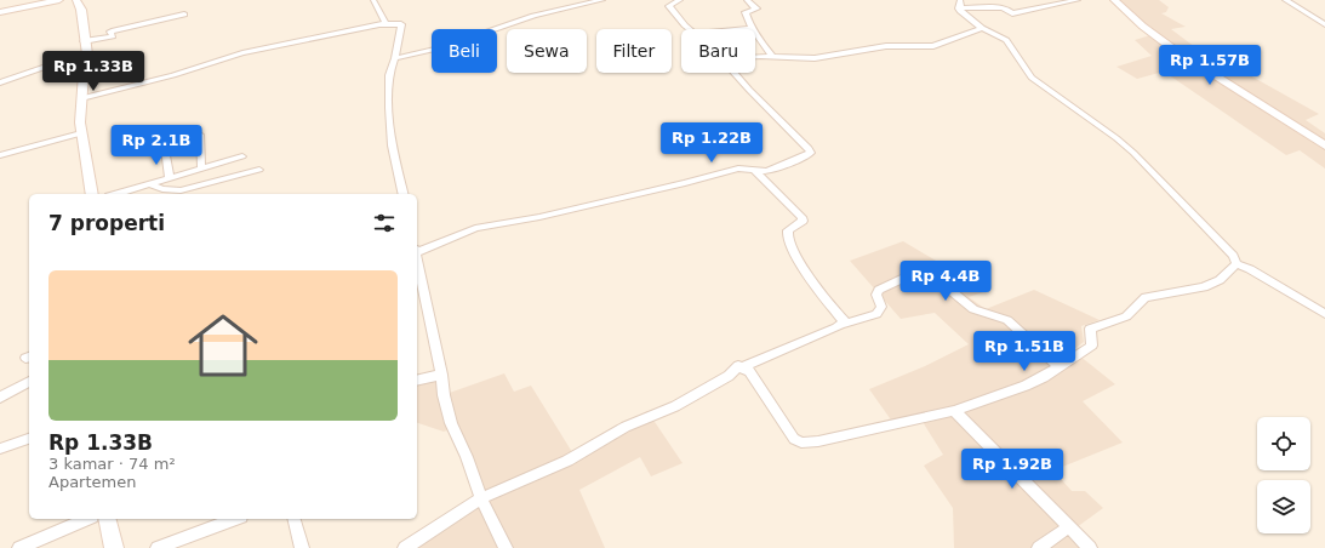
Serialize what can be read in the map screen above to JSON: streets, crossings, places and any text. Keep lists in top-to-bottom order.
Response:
{
  "page": {
    "chip": [
      "Beli",
      "Sewa",
      "Filter",
      "Baru"
    ],
    "price": [
      "Rp 1.57B",
      "Rp 1.33B",
      "Rp 1.22B",
      "Rp 2.1B",
      "Rp 4.4B",
      "Rp 1.51B",
      "Rp 1.92B"
    ],
    "heading": "7 properti",
    "list": [
      {
        "name": "Rp 1.33B",
        "note": "3 kamar · 74 m² · Apartemen"
      }
    ]
  }
}
